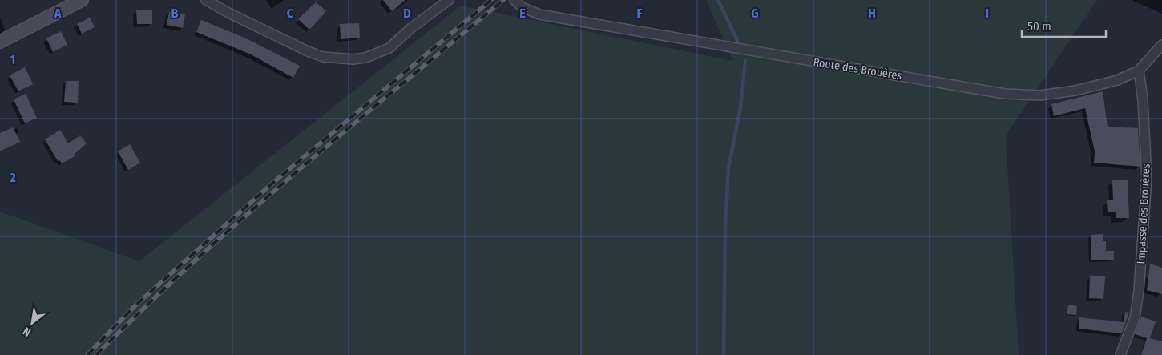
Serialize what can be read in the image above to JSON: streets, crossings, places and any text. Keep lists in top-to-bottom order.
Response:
{
  "streets": {
    "street": ["Route des Brouères", "Impasse des Brouères"]
  },
  "crossings": [
    ["Route des Brouères", "Impasse des Brouères"]
  ],
  "scale_bar": "50 m",
  "north": "bottom left",
  "grid": {
    "columns": [
      "A",
      "B",
      "C",
      "D",
      "E",
      "F",
      "G",
      "H",
      "I"
    ],
    "rows": ["1", "2"]
  }
}
